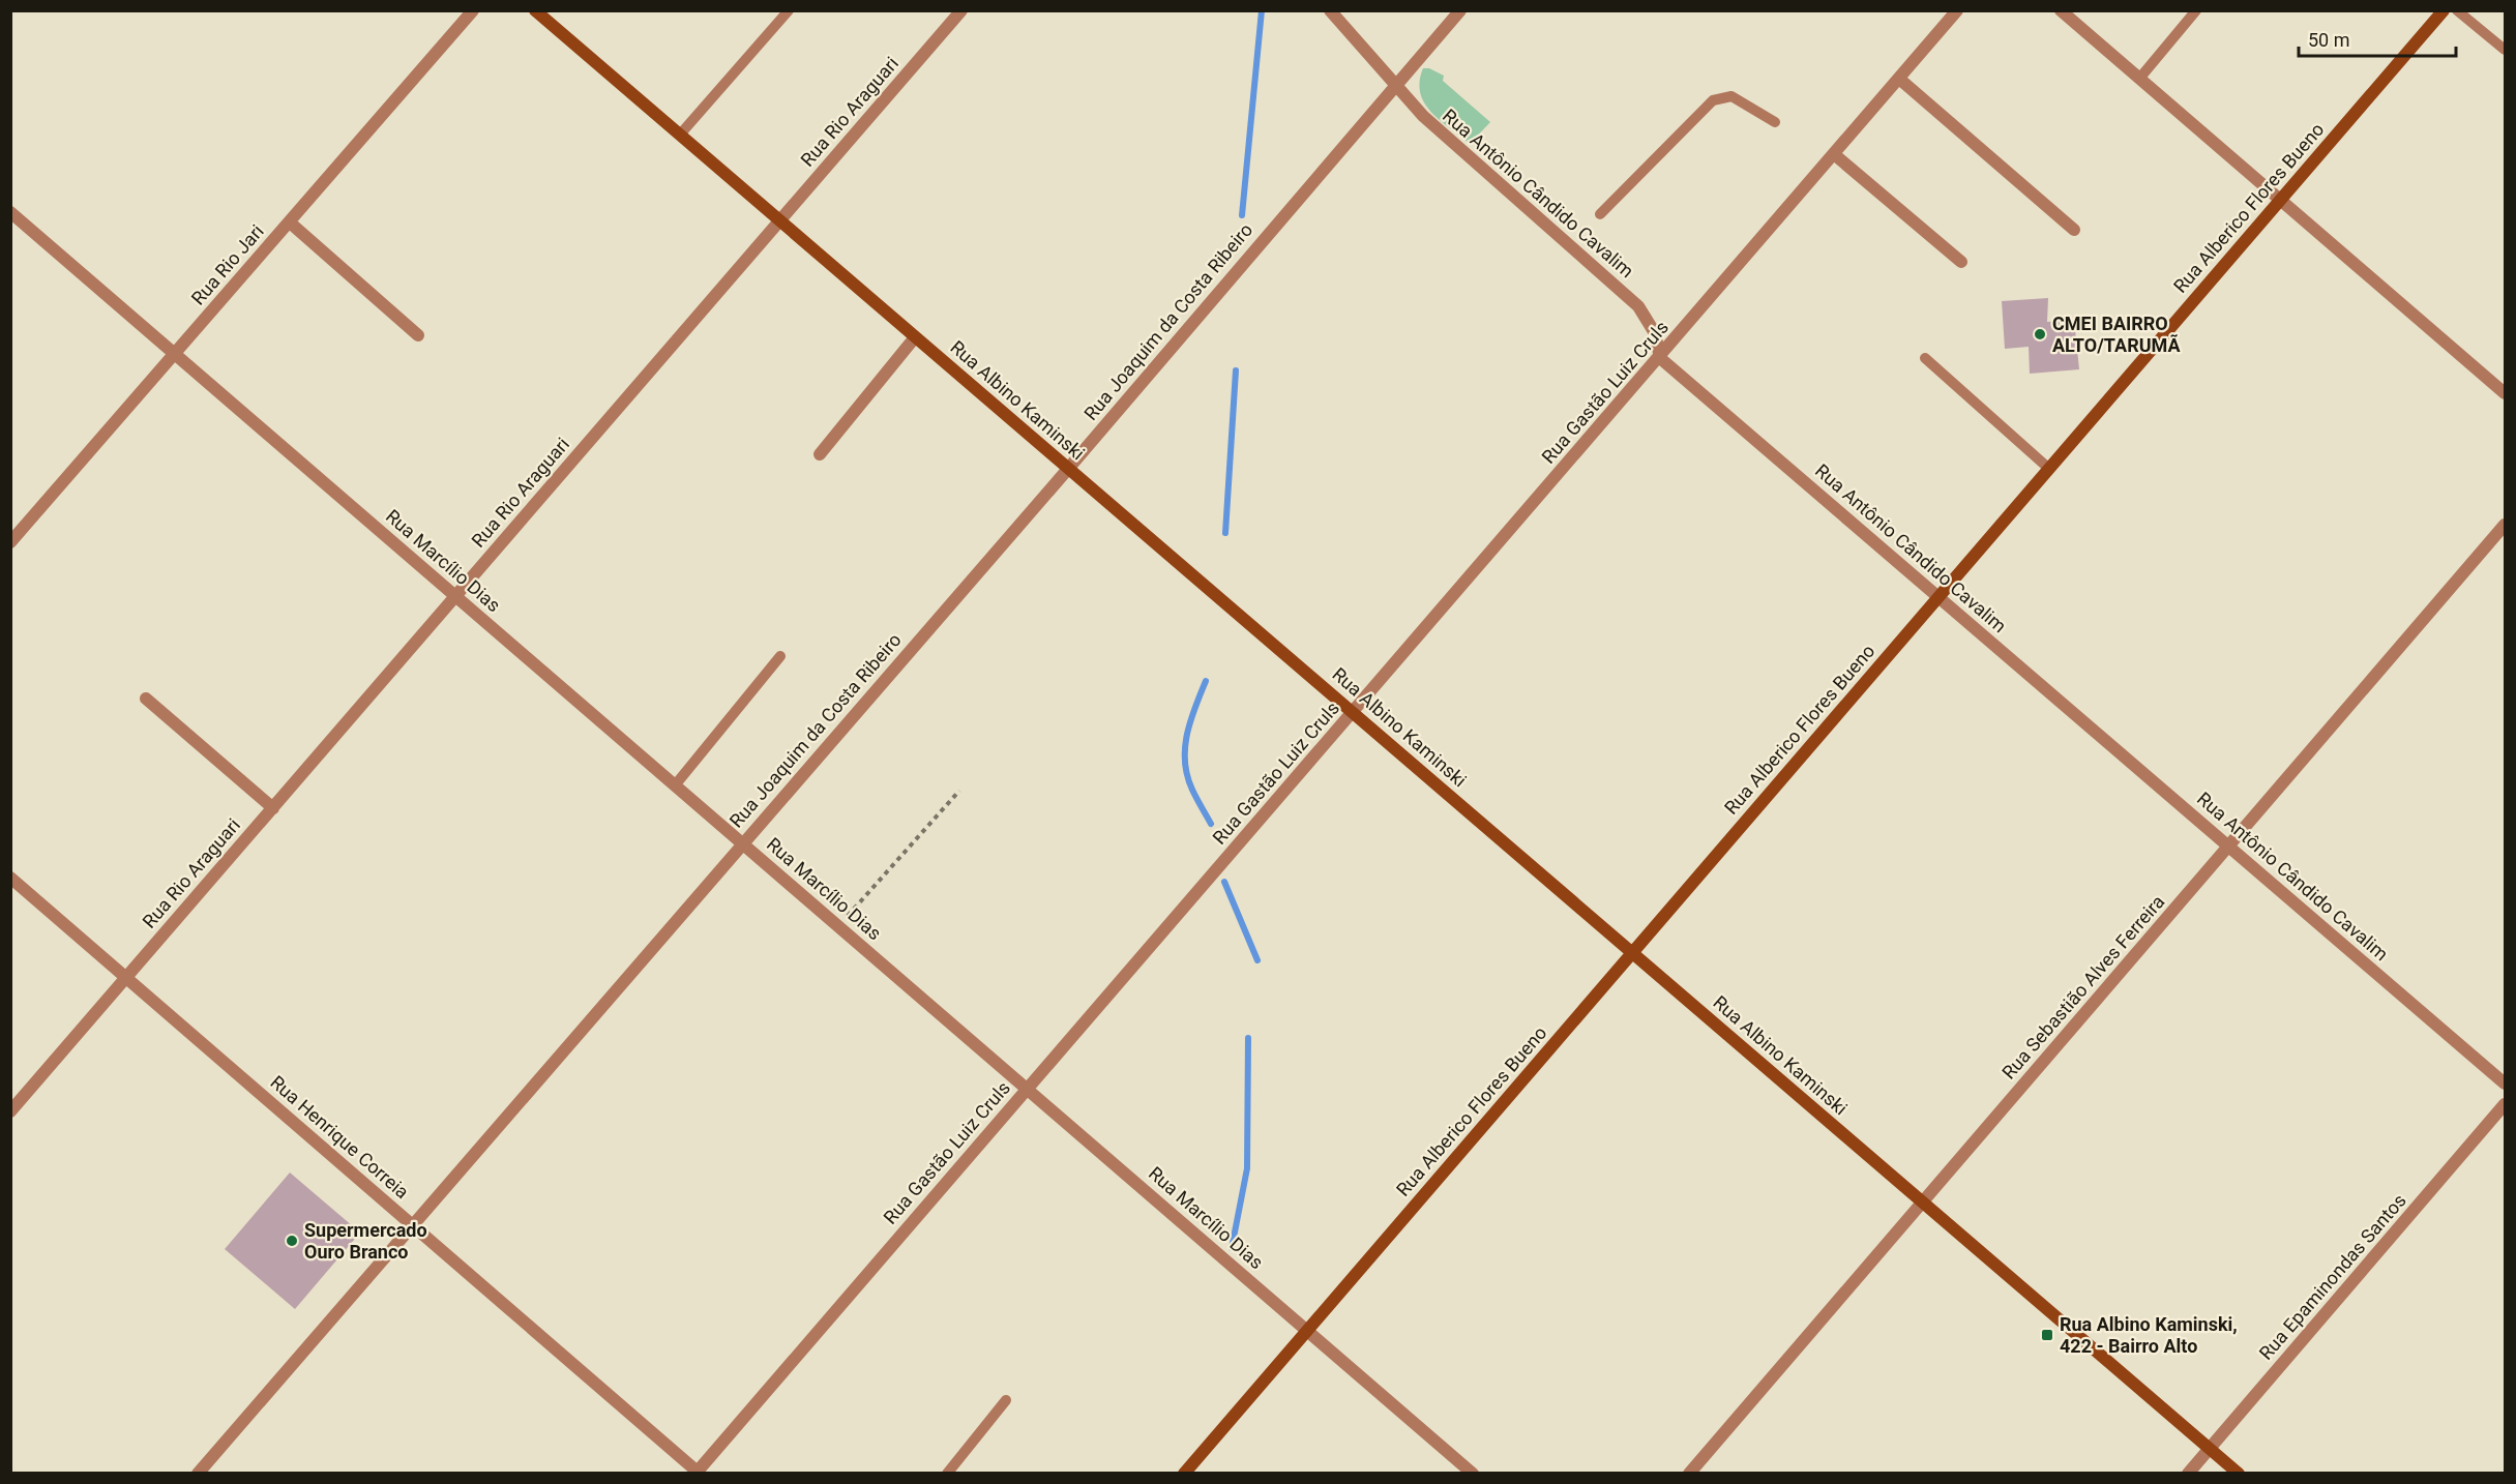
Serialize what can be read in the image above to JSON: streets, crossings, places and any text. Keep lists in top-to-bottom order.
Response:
{
  "streets": {
    "street": [
      "Rua Rio Araguari",
      "Rua Antônio Cândido Cavalim",
      "Rua Alberico Flores Bueno",
      "Rua Rio Jari",
      "Rua Joaquim da Costa Ribeiro",
      "Rua Gastão Luiz Cruls",
      "Rua Albino Kaminski",
      "Rua Marcílio Dias",
      "Rua Sebastião Alves Ferreira",
      "Rua Henrique Correia",
      "Rua Epaminondas Santos"
    ]
  },
  "crossings": [
    ["Rua Rio Araguari", "Rua Albino Kaminski"],
    ["Rua Rio Araguari", "Rua Marcílio Dias"],
    ["Rua Rio Araguari", "Rua Henrique Correia"],
    ["Rua Antônio Cândido Cavalim", "Rua Alberico Flores Bueno"],
    ["Rua Antônio Cândido Cavalim", "Rua Joaquim da Costa Ribeiro"],
    ["Rua Antônio Cândido Cavalim", "Rua Gastão Luiz Cruls"],
    ["Rua Antônio Cândido Cavalim", "Rua Sebastião Alves Ferreira"],
    ["Rua Alberico Flores Bueno", "Rua Albino Kaminski"],
    ["Rua Alberico Flores Bueno", "Rua Marcílio Dias"],
    ["Rua Rio Jari", "Rua Marcílio Dias"],
    ["Rua Joaquim da Costa Ribeiro", "Rua Albino Kaminski"],
    ["Rua Joaquim da Costa Ribeiro", "Rua Marcílio Dias"],
    ["Rua Joaquim da Costa Ribeiro", "Rua Henrique Correia"],
    ["Rua Gastão Luiz Cruls", "Rua Albino Kaminski"],
    ["Rua Gastão Luiz Cruls", "Rua Marcílio Dias"],
    ["Rua Gastão Luiz Cruls", "Rua Henrique Correia"],
    ["Rua Albino Kaminski", "Rua Sebastião Alves Ferreira"],
    ["Rua Albino Kaminski", "Rua Epaminondas Santos"]
  ],
  "places": {
    "other": ["CMEI BAIRRO ALTO/TARUMÃ", "Supermercado Ouro Branco"],
    "transit": ["Rua Albino Kaminski, 422 - Bairro Alto"]
  },
  "scale_bar": "50 m"
}
